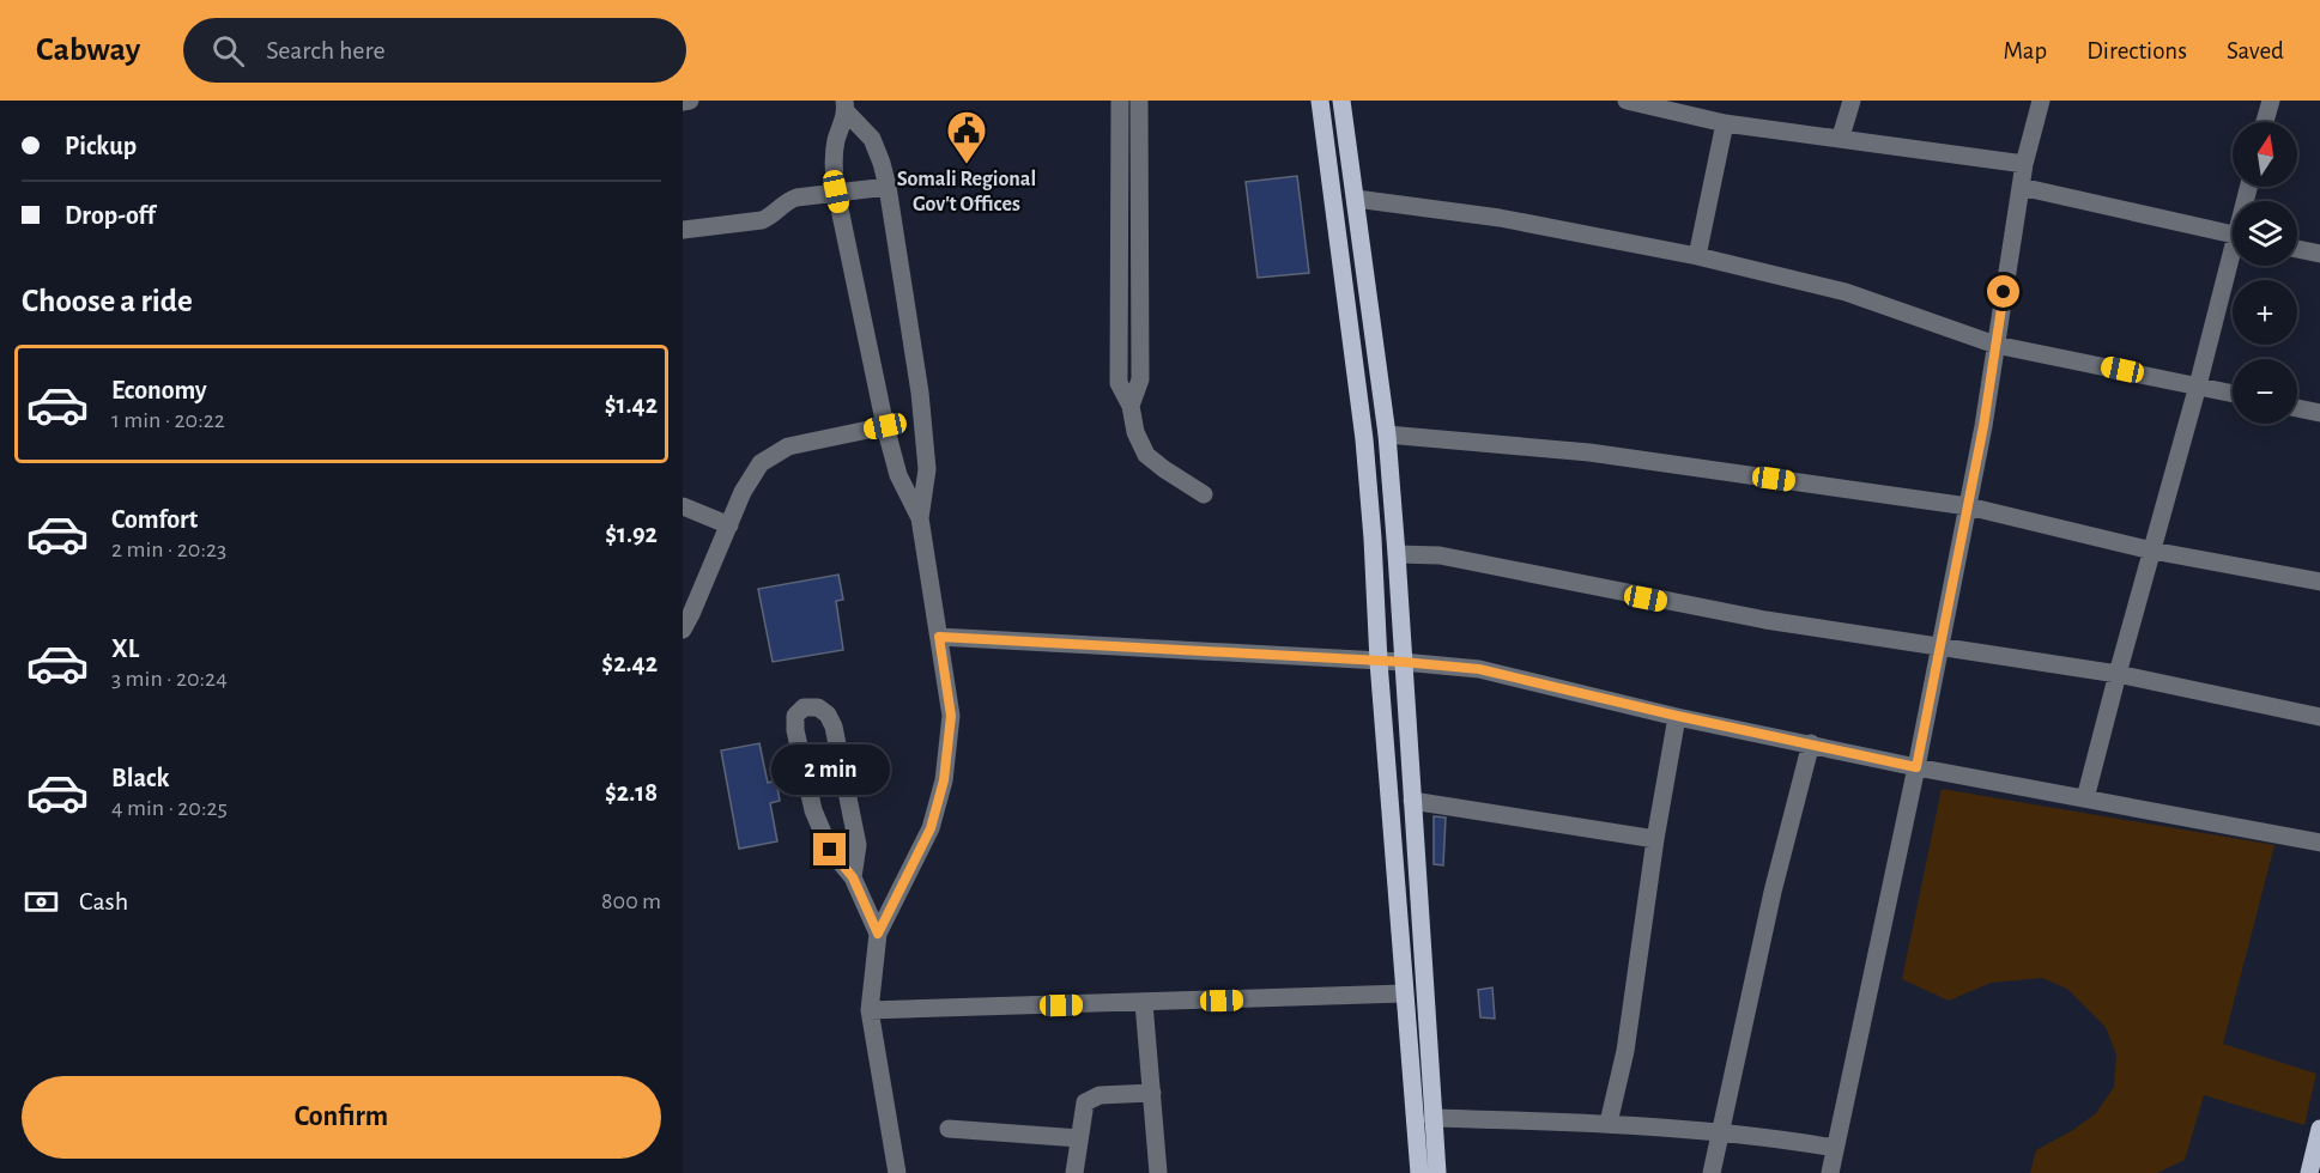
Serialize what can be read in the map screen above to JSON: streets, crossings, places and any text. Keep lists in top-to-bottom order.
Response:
{
  "places": {
    "public building": ["Somali Regional Gov't Offices"]
  },
  "north": "top",
  "page": {
    "header": "Cabway",
    "search": "Search here",
    "nav": ["Map", "Directions", "Saved"],
    "banner": ["Pickup", "Drop-off"],
    "map_buttons": ["+", "−"],
    "heading": "Choose a ride",
    "list": [
      {
        "name": "Economy",
        "note": "1 min · 20:22",
        "value": "$1.42"
      },
      {
        "name": "Comfort",
        "note": "2 min · 20:23",
        "value": "$1.92"
      },
      {
        "name": "XL",
        "note": "3 min · 20:24",
        "value": "$2.42"
      },
      {
        "name": "Black",
        "note": "4 min · 20:25",
        "value": "$2.18"
      }
    ],
    "bubble": "2 min",
    "pay": ["Cash", "800 m"],
    "buttons": "Confirm"
  }
}
